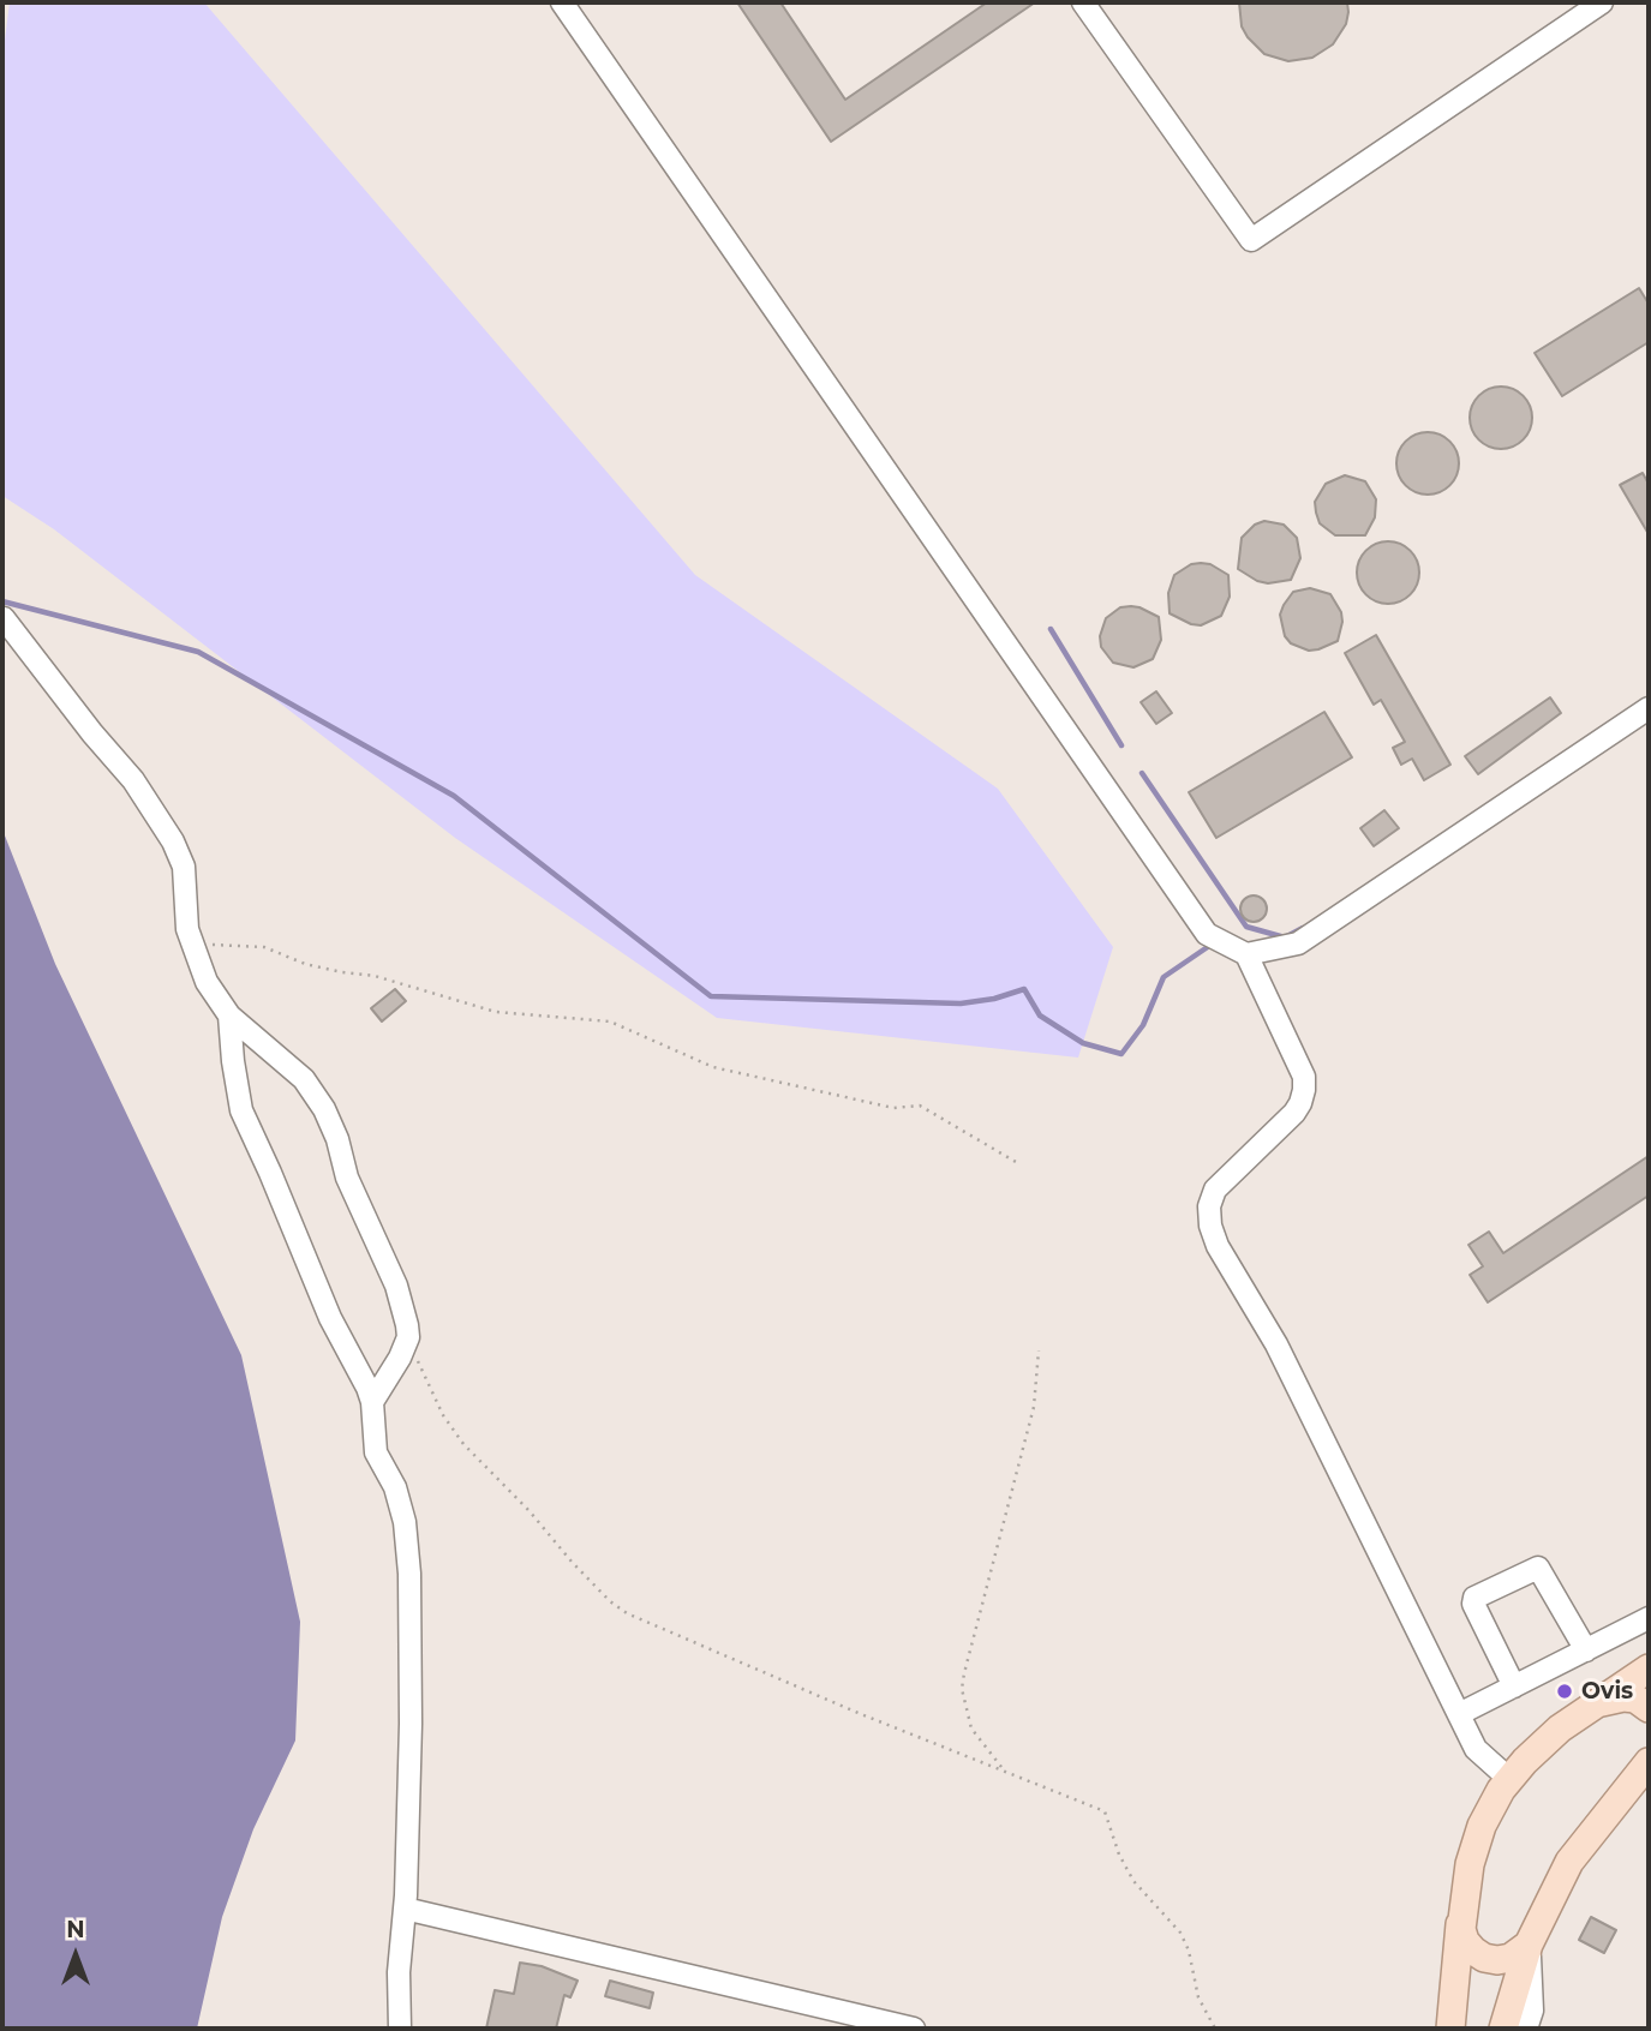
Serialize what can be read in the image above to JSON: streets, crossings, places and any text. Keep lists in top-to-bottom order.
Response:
{
  "places": ["Ovis"],
  "north": "top"
}
